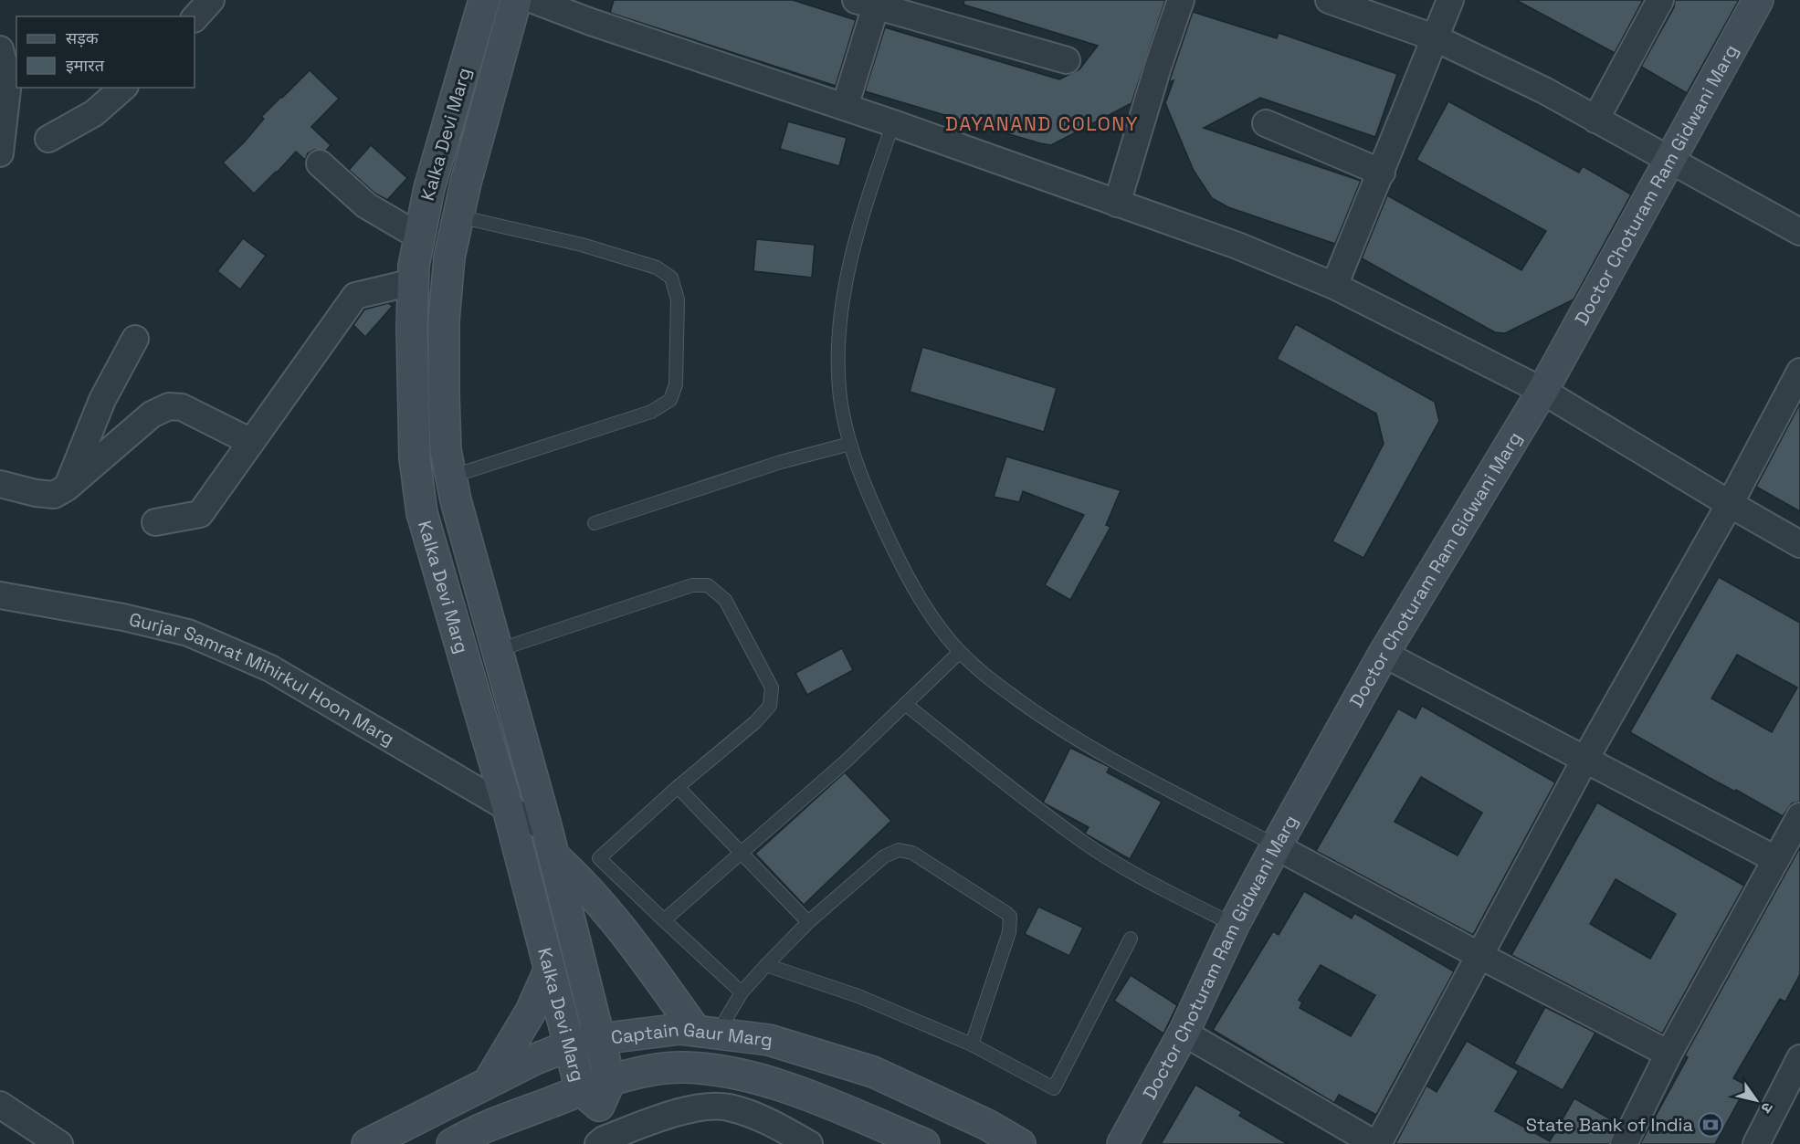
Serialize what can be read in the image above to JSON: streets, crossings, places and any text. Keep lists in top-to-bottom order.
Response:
{
  "streets": {
    "street": [
      "Kalka Devi Marg",
      "Doctor Choturam Ram Gidwani Marg",
      "Gurjar Samrat Mihirkul Hoon Marg",
      "Captain Gaur Marg"
    ]
  },
  "crossings": [
    ["Kalka Devi Marg", "Gurjar Samrat Mihirkul Hoon Marg"],
    ["Kalka Devi Marg", "Captain Gaur Marg"]
  ],
  "districts": ["DAYANAND COLONY"],
  "places": {
    "bank": ["State Bank of India"]
  },
  "legend": ["सड़क", "इमारत"],
  "north": "bottom right"
}
